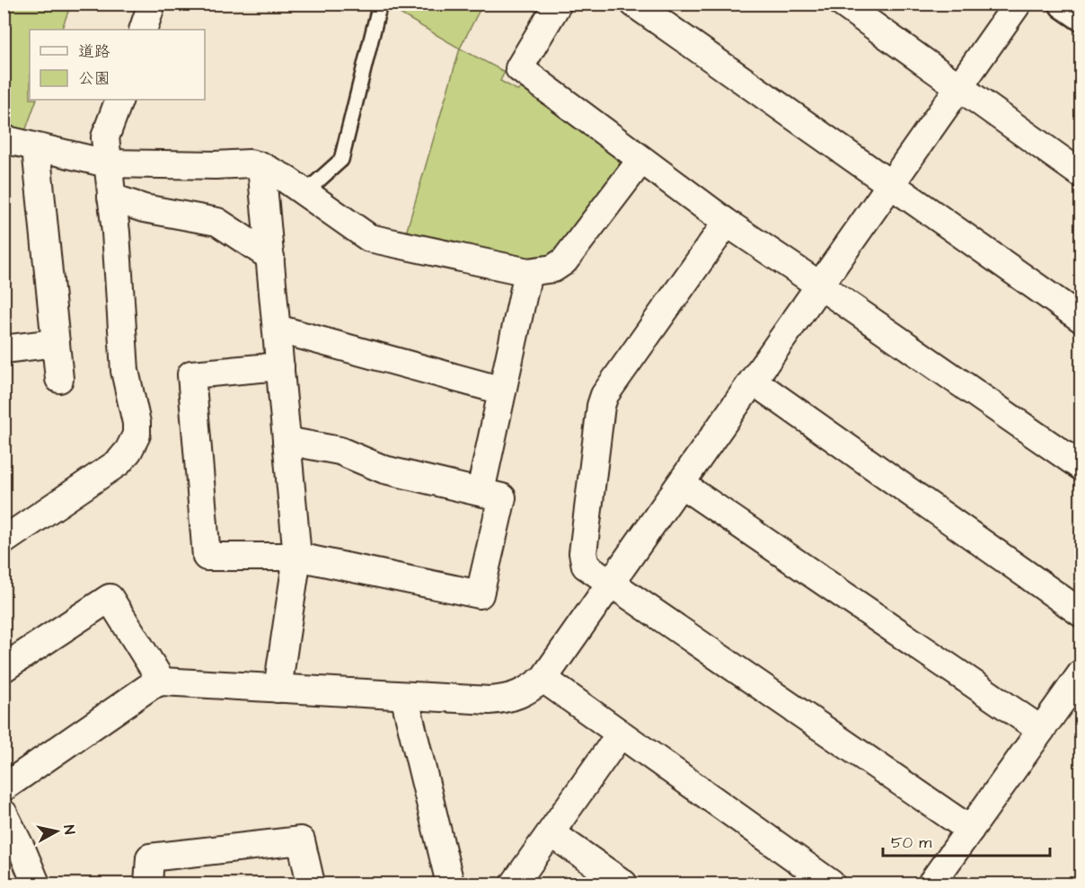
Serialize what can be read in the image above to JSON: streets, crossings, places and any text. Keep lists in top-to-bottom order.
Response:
{
  "legend": ["道路", "公園"],
  "scale_bar": "50 m",
  "north": "right"
}
